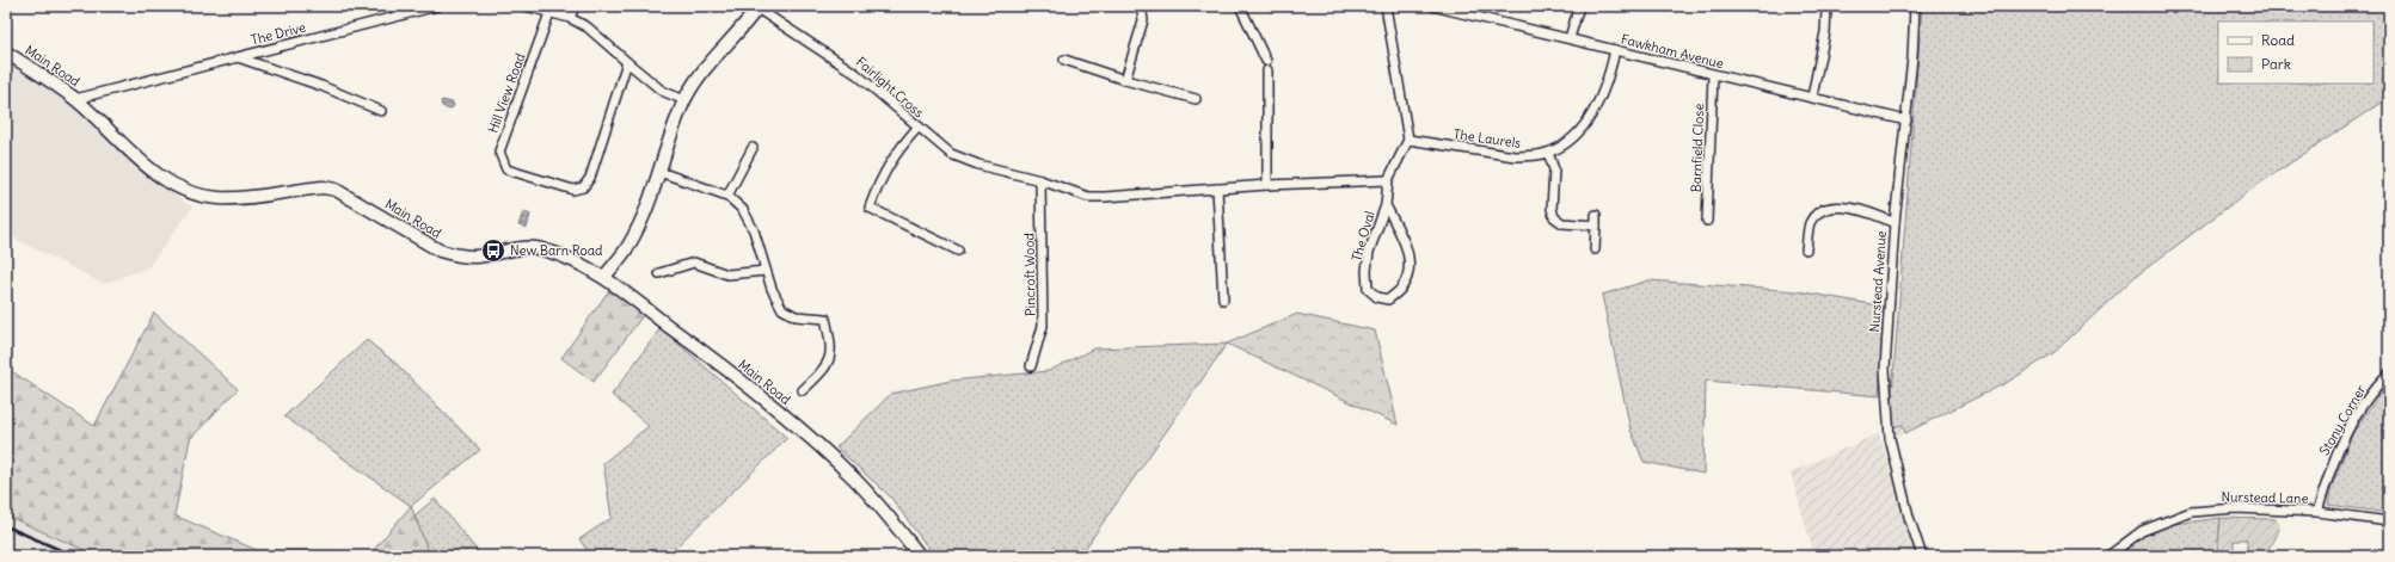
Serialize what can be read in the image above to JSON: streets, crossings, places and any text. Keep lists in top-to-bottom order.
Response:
{
  "streets": {
    "main road": ["Main Road"],
    "street": [
      "The Drive",
      "Fawkham Avenue",
      "Fairlight Cross",
      "Hill View Road",
      "The Laurels",
      "Barnfield Close",
      "The Oval",
      "Pincroft Wood",
      "Nurstead Avenue",
      "Stony Corner",
      "Nurstead Lane"
    ]
  },
  "crossings": [
    ["The Drive", "Main Road"],
    ["Fawkham Avenue", "The Laurels"],
    ["Fawkham Avenue", "Barnfield Close"],
    ["Fawkham Avenue", "Nurstead Avenue"],
    ["The Laurels", "The Oval"],
    ["Stony Corner", "Nurstead Lane"]
  ],
  "places": {
    "bus stop": ["New Barn Road"]
  },
  "legend": ["Road", "Park"]
}
